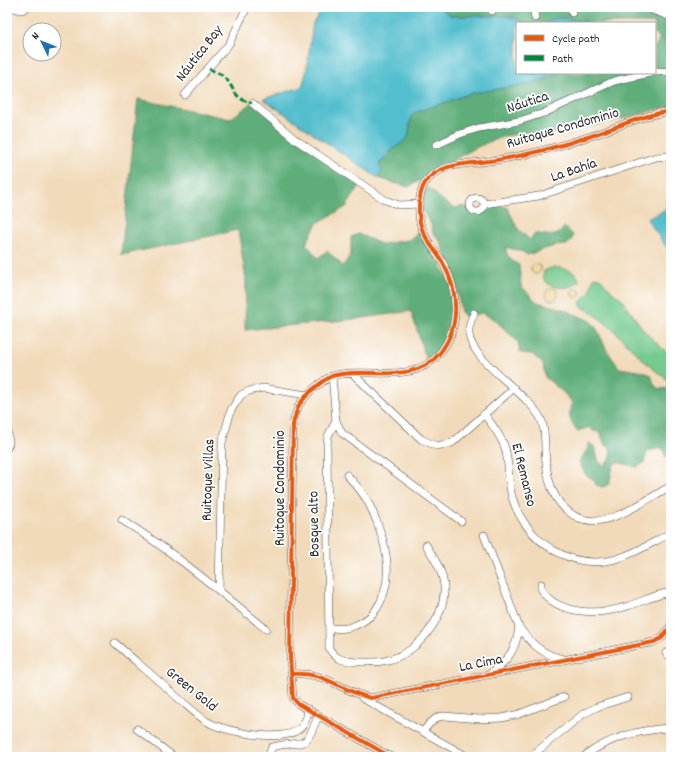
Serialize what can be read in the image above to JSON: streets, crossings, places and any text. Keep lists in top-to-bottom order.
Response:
{
  "streets": {
    "street": [
      "Náutica Bay",
      "Náutica",
      "Ruitoque Condominio",
      "La Bahía",
      "El Remanso",
      "Ruitoque Villas",
      "Bosque alto",
      "La Cima",
      "Green Gold"
    ]
  },
  "crossings": [
    ["Ruitoque Condominio", "Ruitoque Villas"],
    ["Ruitoque Condominio", "Bosque alto"],
    ["Ruitoque Condominio", "La Cima"]
  ],
  "legend": ["Cycle path", "Path"],
  "north": "top left"
}
